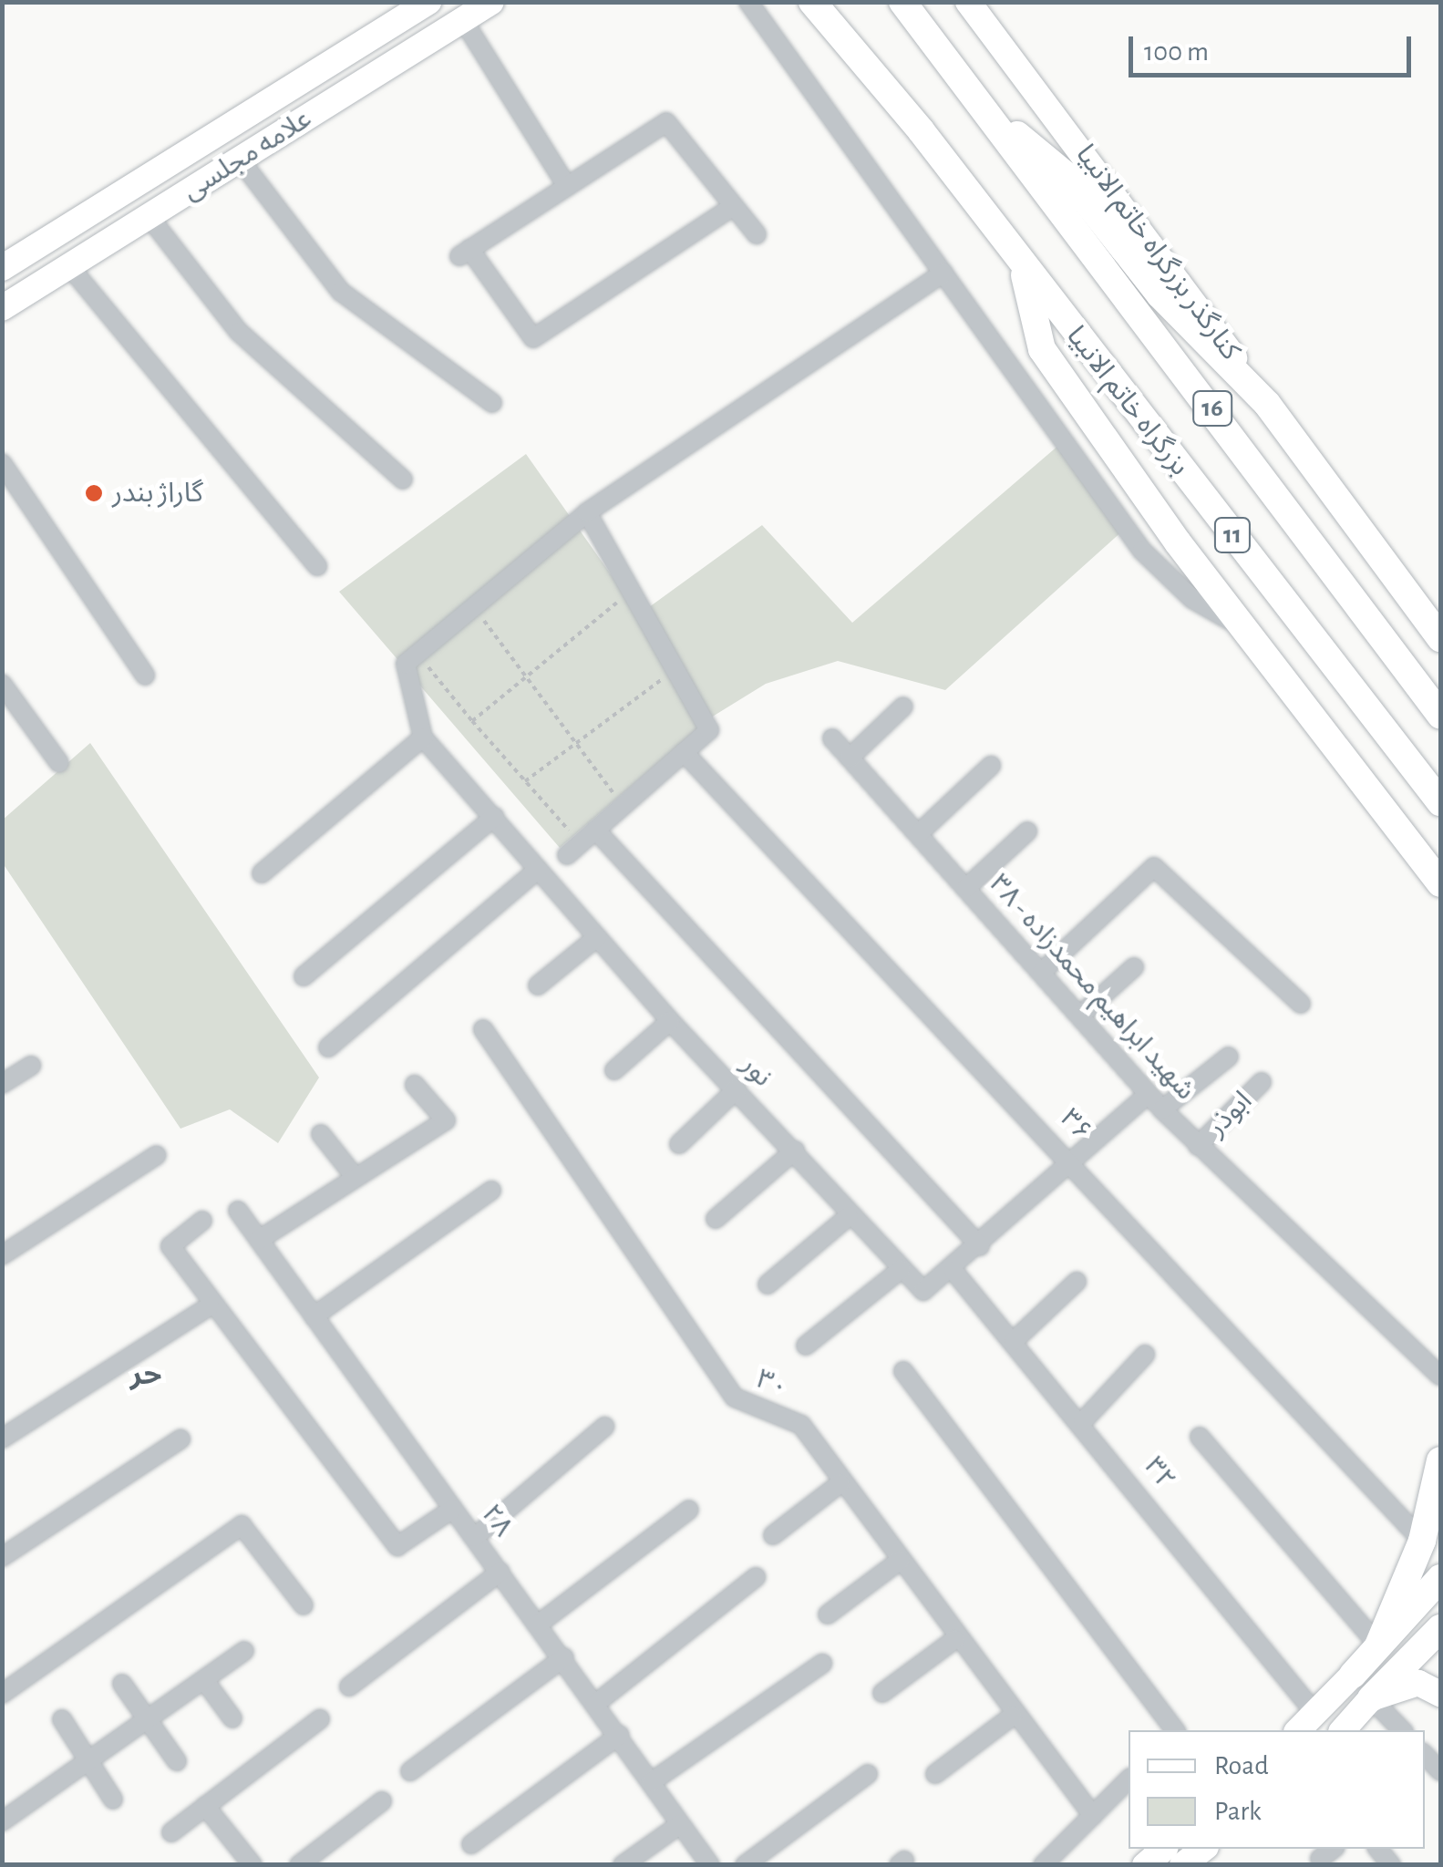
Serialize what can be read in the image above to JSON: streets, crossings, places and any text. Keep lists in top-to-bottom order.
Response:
{
  "streets": {
    "highway": [
      "کنارگذر بزرگراه خاتم الانبیا",
      "بزرگراه خاتم الانبیا",
      "16",
      "11"
    ],
    "main road": ["علامه مجلسی"],
    "street": [
      "شهید ابراهیم محمدزاده - ۳۸",
      "نور",
      "ابوذر",
      "۳۶",
      "۳۰",
      "۳۲",
      "۲۸"
    ]
  },
  "crossings": [
    ["کنارگذر بزرگراه خاتم الانبیا", "16"],
    ["شهید ابراهیم محمدزاده - ۳۸", "نور"],
    ["شهید ابراهیم محمدزاده - ۳۸", "ابوذر"],
    ["نور", "۳۶"],
    ["نور", "۳۲"]
  ],
  "districts": ["حر"],
  "places": ["گاراژ بندر"],
  "legend": ["Road", "Park"],
  "scale_bar": "100 m"
}
